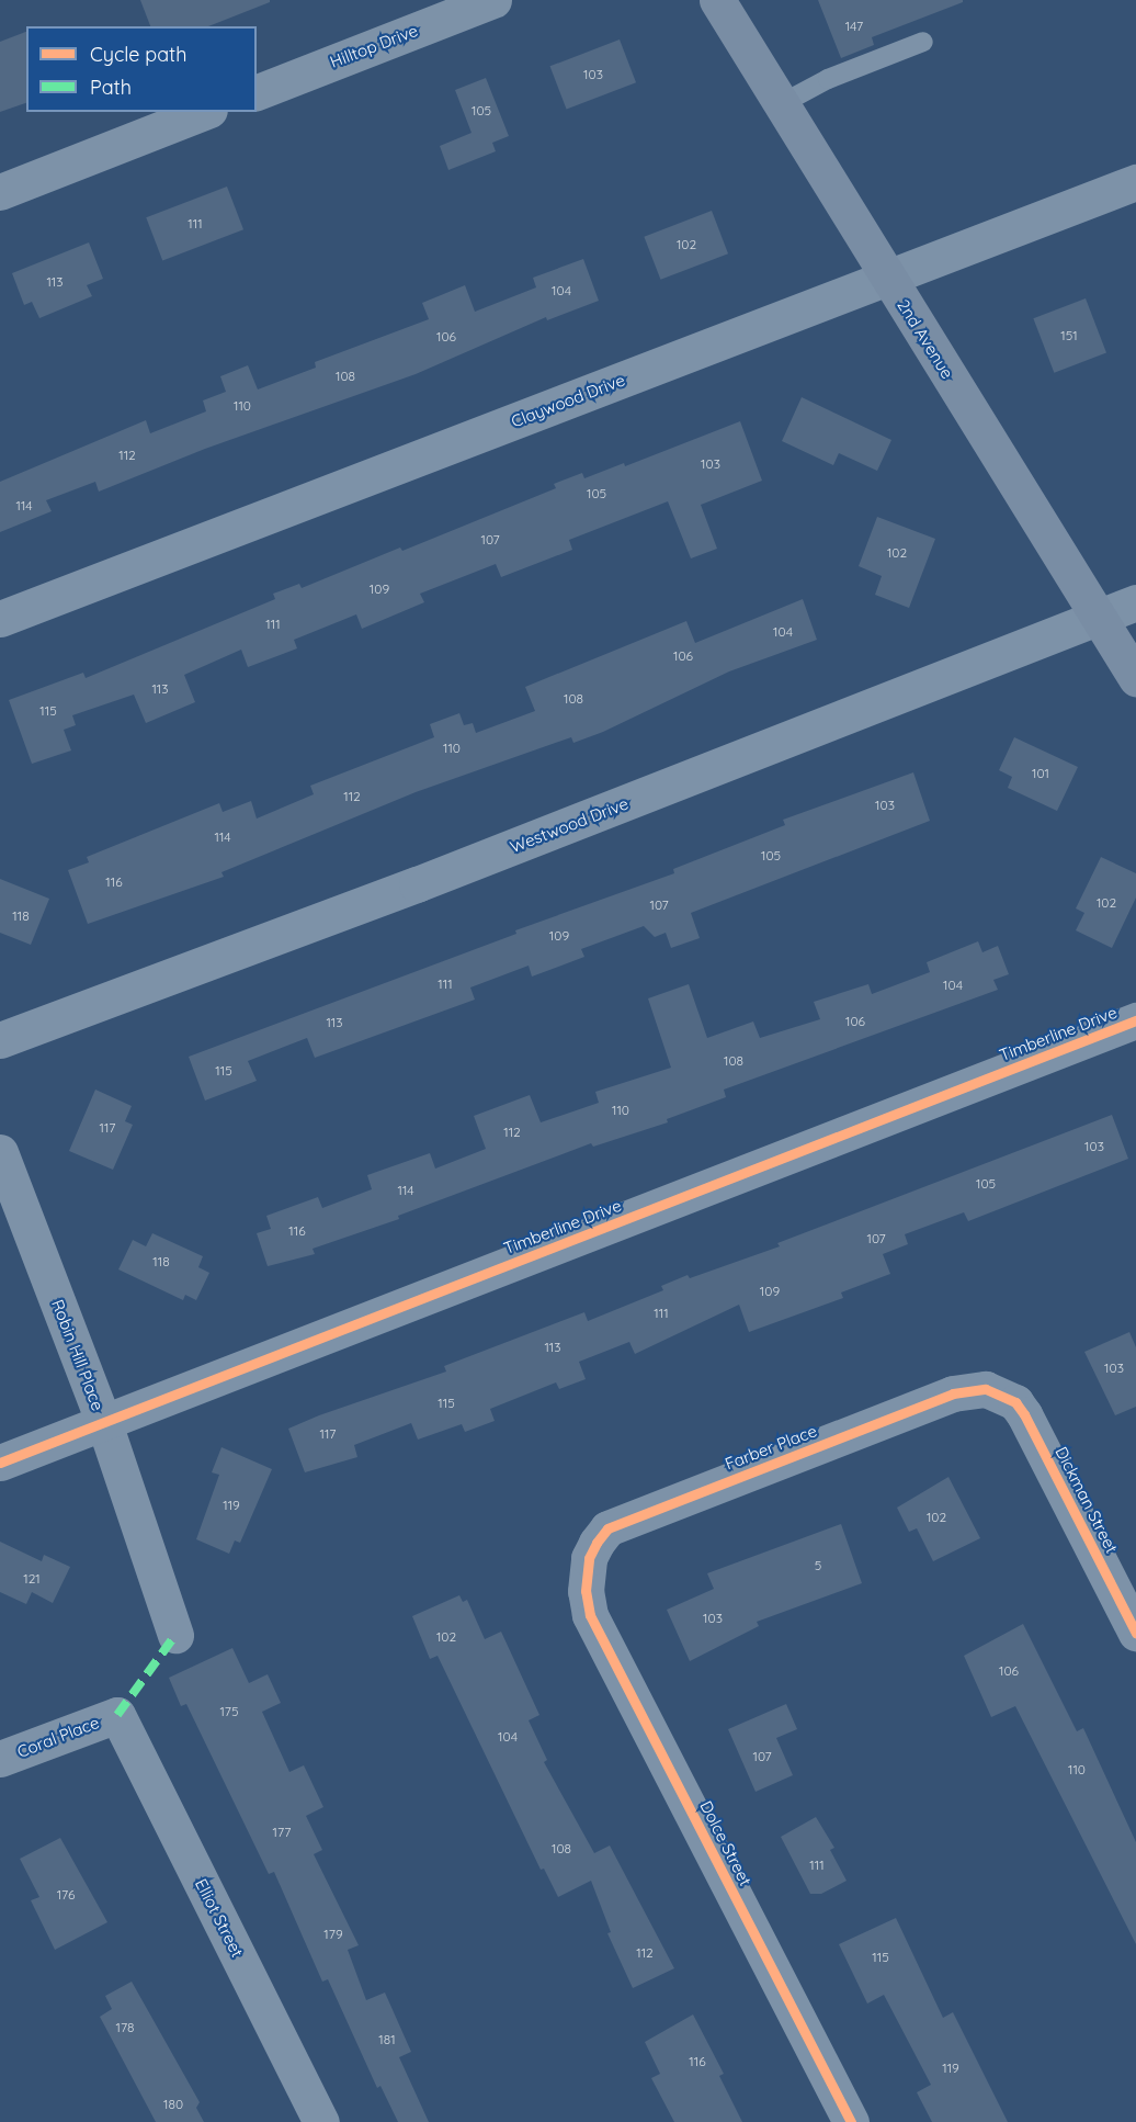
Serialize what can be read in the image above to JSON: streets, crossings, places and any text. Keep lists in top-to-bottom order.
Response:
{
  "streets": {
    "street": [
      "Hilltop Drive",
      "2nd Avenue",
      "Claywood Drive",
      "Westwood Drive",
      "Timberline Drive",
      "Robin Hill Place",
      "Farber Place",
      "Dickman Street",
      "Coral Place",
      "Dolce Street",
      "Elliot Street"
    ]
  },
  "crossings": [
    ["2nd Avenue", "Claywood Drive"],
    ["2nd Avenue", "Westwood Drive"],
    ["Timberline Drive", "Robin Hill Place"],
    ["Farber Place", "Dickman Street"],
    ["Farber Place", "Dolce Street"],
    ["Coral Place", "Elliot Street"]
  ],
  "house_numbers": [
    "147",
    "103",
    "105",
    "111",
    "102",
    "113",
    "104",
    "151",
    "106",
    "108",
    "110",
    "112",
    "103",
    "105",
    "114",
    "107",
    "102",
    "109",
    "111",
    "104",
    "106",
    "113",
    "108",
    "115",
    "110",
    "101",
    "112",
    "103",
    "114",
    "105",
    "116",
    "102",
    "107",
    "118",
    "109",
    "111",
    "104",
    "106",
    "113",
    "108",
    "115",
    "110",
    "117",
    "112",
    "103",
    "105",
    "114",
    "116",
    "107",
    "118",
    "109",
    "111",
    "113",
    "103",
    "115",
    "117",
    "119",
    "102",
    "5",
    "121",
    "103",
    "102",
    "106",
    "175",
    "104",
    "107",
    "110",
    "177",
    "108",
    "111",
    "176",
    "179",
    "112",
    "115",
    "178",
    "181",
    "116",
    "119",
    "180"
  ],
  "legend": ["Cycle path", "Path"]
}
